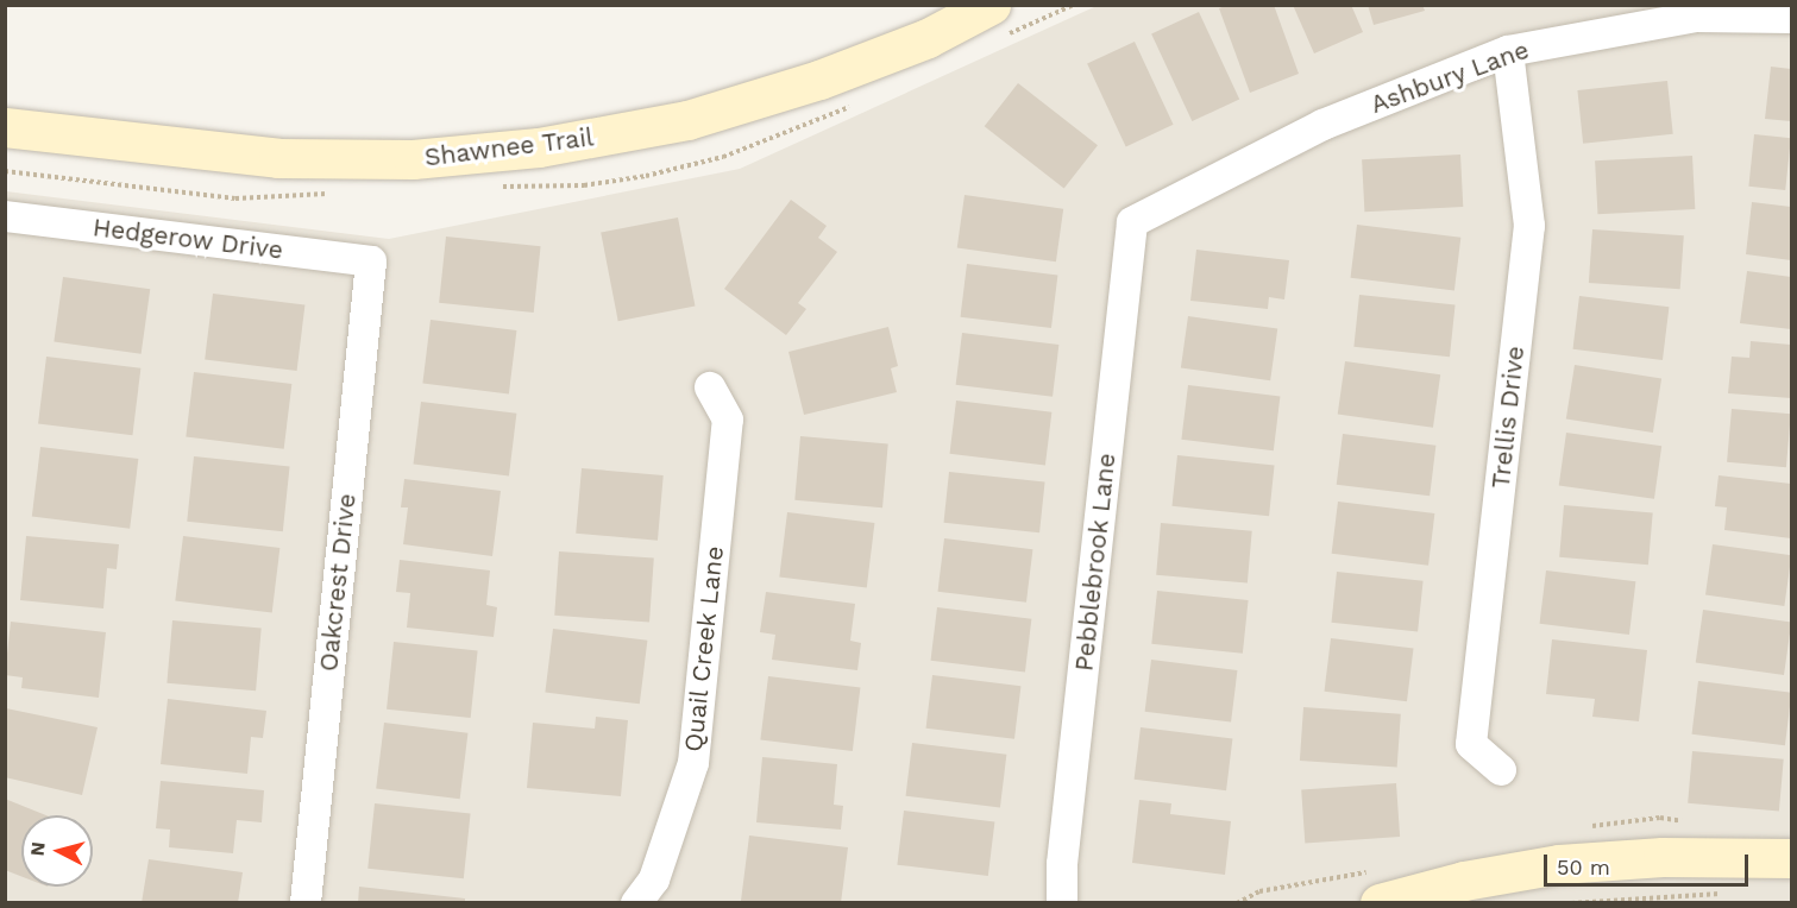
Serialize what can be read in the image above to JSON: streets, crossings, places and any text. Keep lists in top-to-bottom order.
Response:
{
  "streets": {
    "street": [
      "Ashbury Lane",
      "Shawnee Trail",
      "Hedgerow Drive",
      "Trellis Drive",
      "Pebblebrook Lane",
      "Oakcrest Drive",
      "Quail Creek Lane"
    ]
  },
  "crossings": [
    ["Ashbury Lane", "Trellis Drive"],
    ["Ashbury Lane", "Pebblebrook Lane"],
    ["Hedgerow Drive", "Oakcrest Drive"]
  ],
  "scale_bar": "50 m",
  "north": "left"
}
